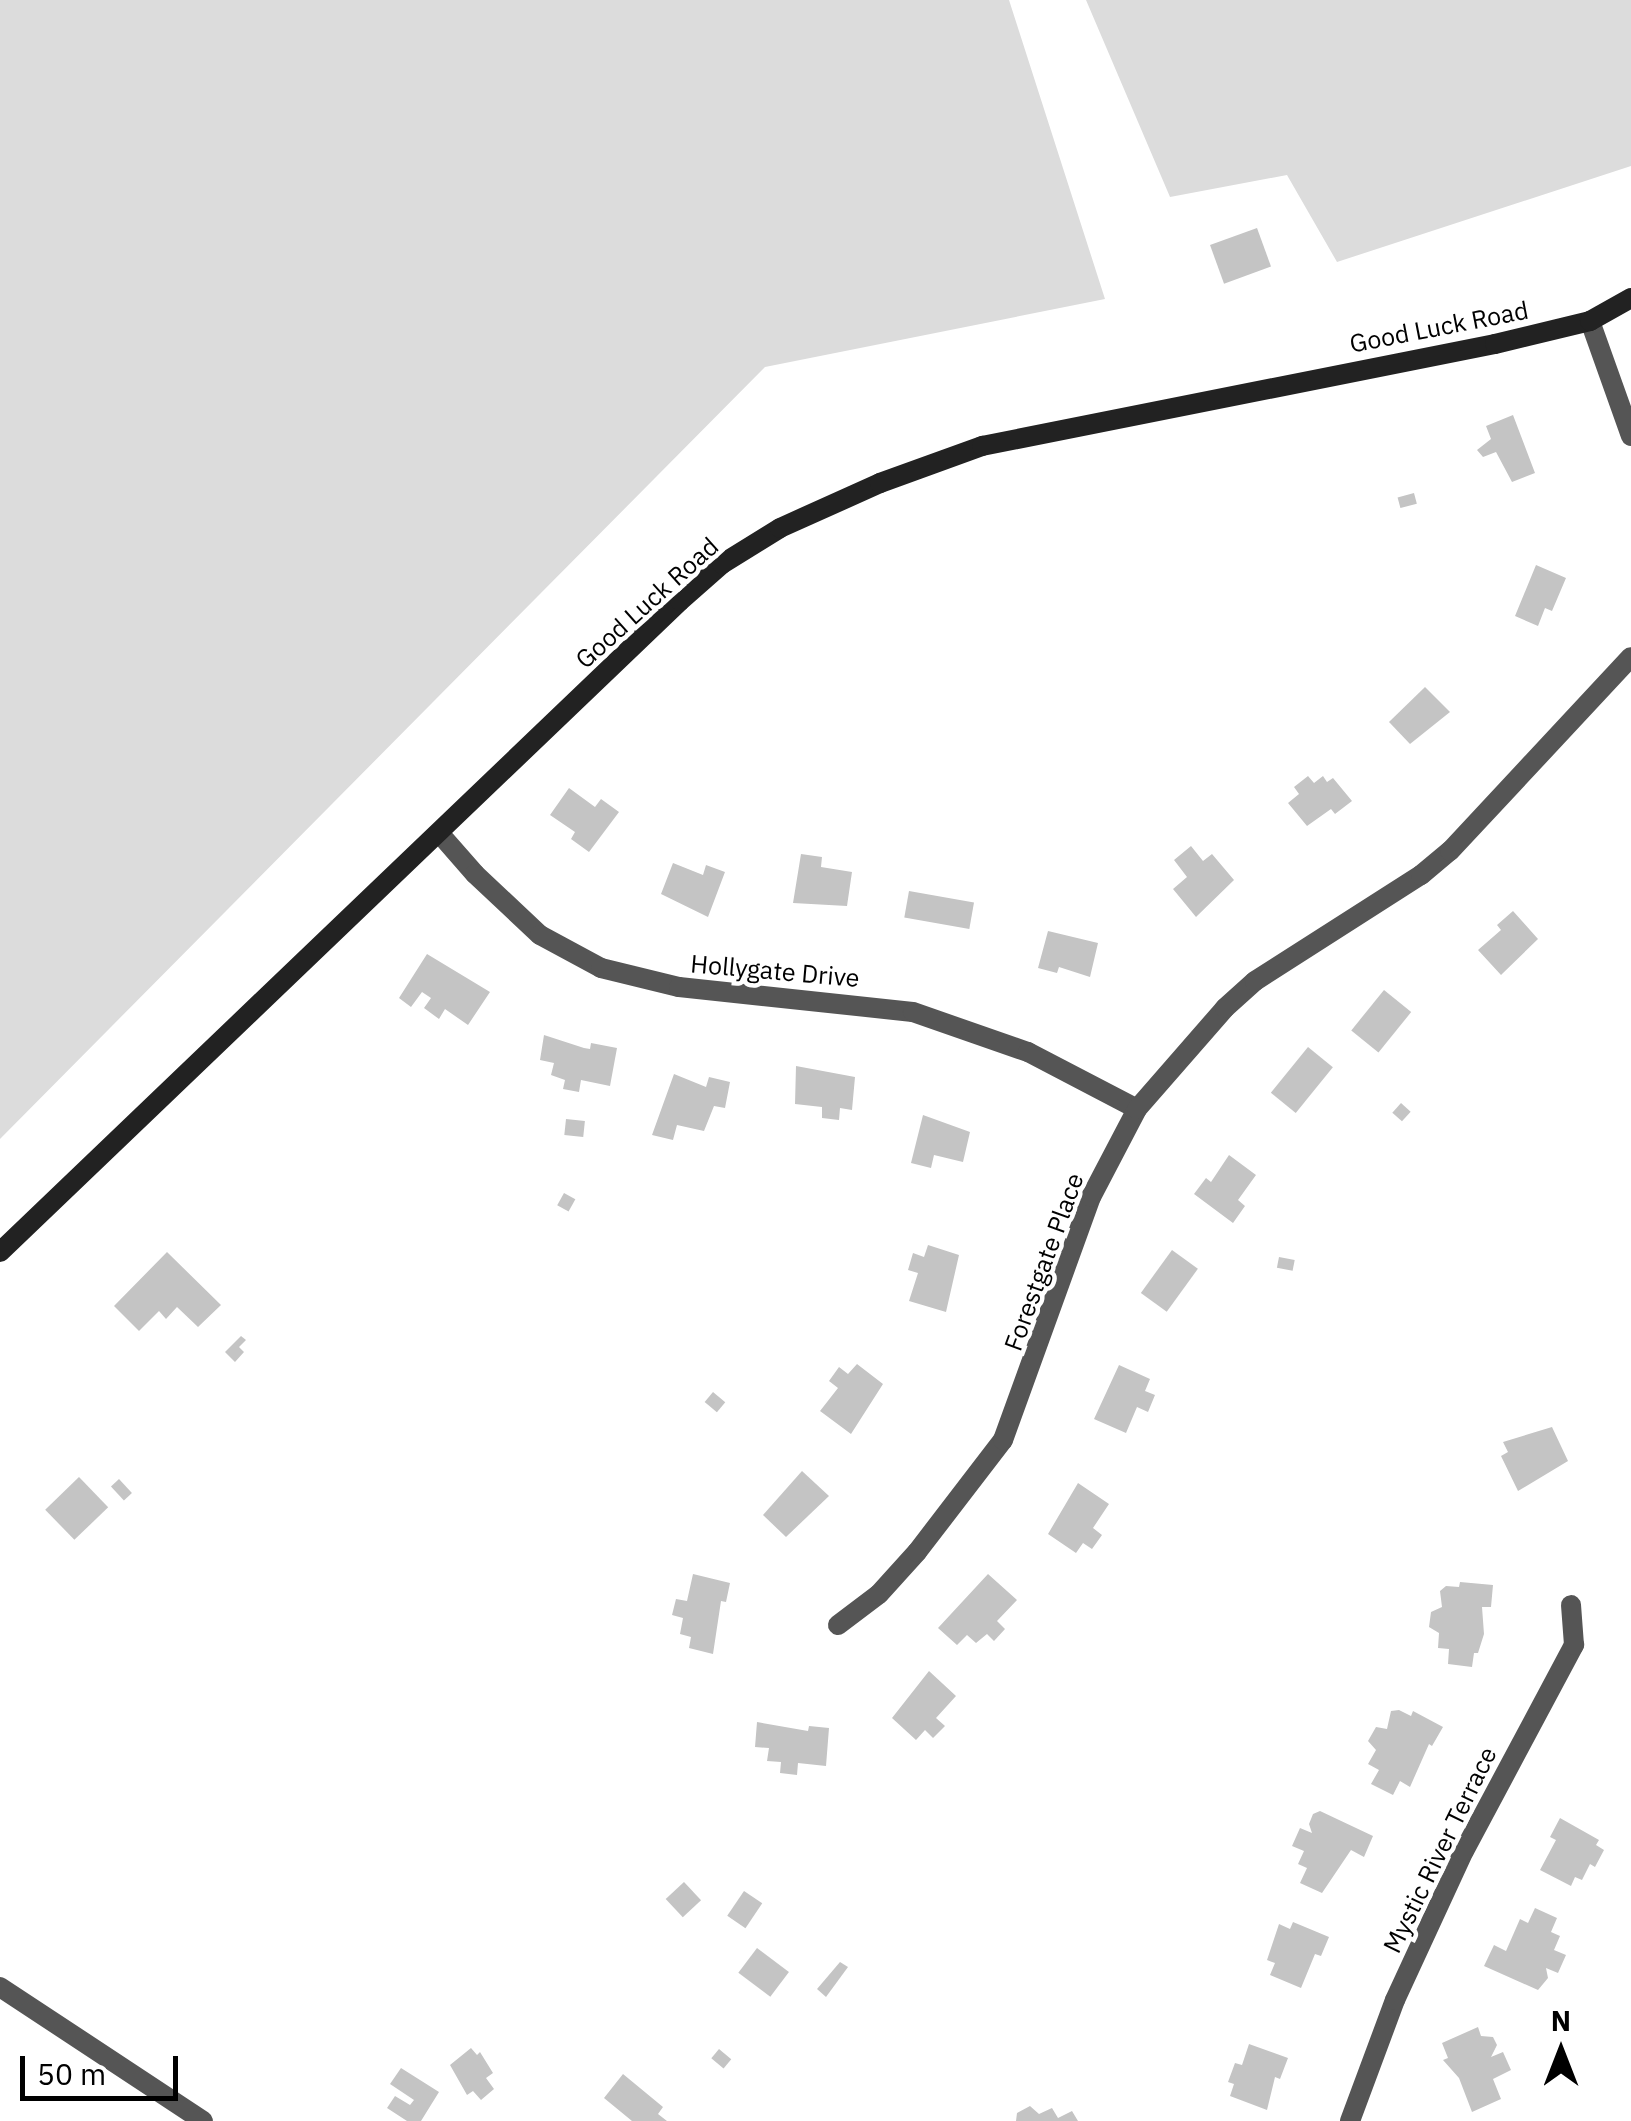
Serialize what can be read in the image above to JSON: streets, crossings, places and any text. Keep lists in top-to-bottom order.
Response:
{
  "streets": {
    "street": [
      "Good Luck Road",
      "Hollygate Drive",
      "Forestgate Place",
      "Mystic River Terrace"
    ]
  },
  "crossings": [
    ["Good Luck Road", "Hollygate Drive"],
    ["Hollygate Drive", "Forestgate Place"]
  ],
  "scale_bar": "50 m",
  "north": "top"
}
